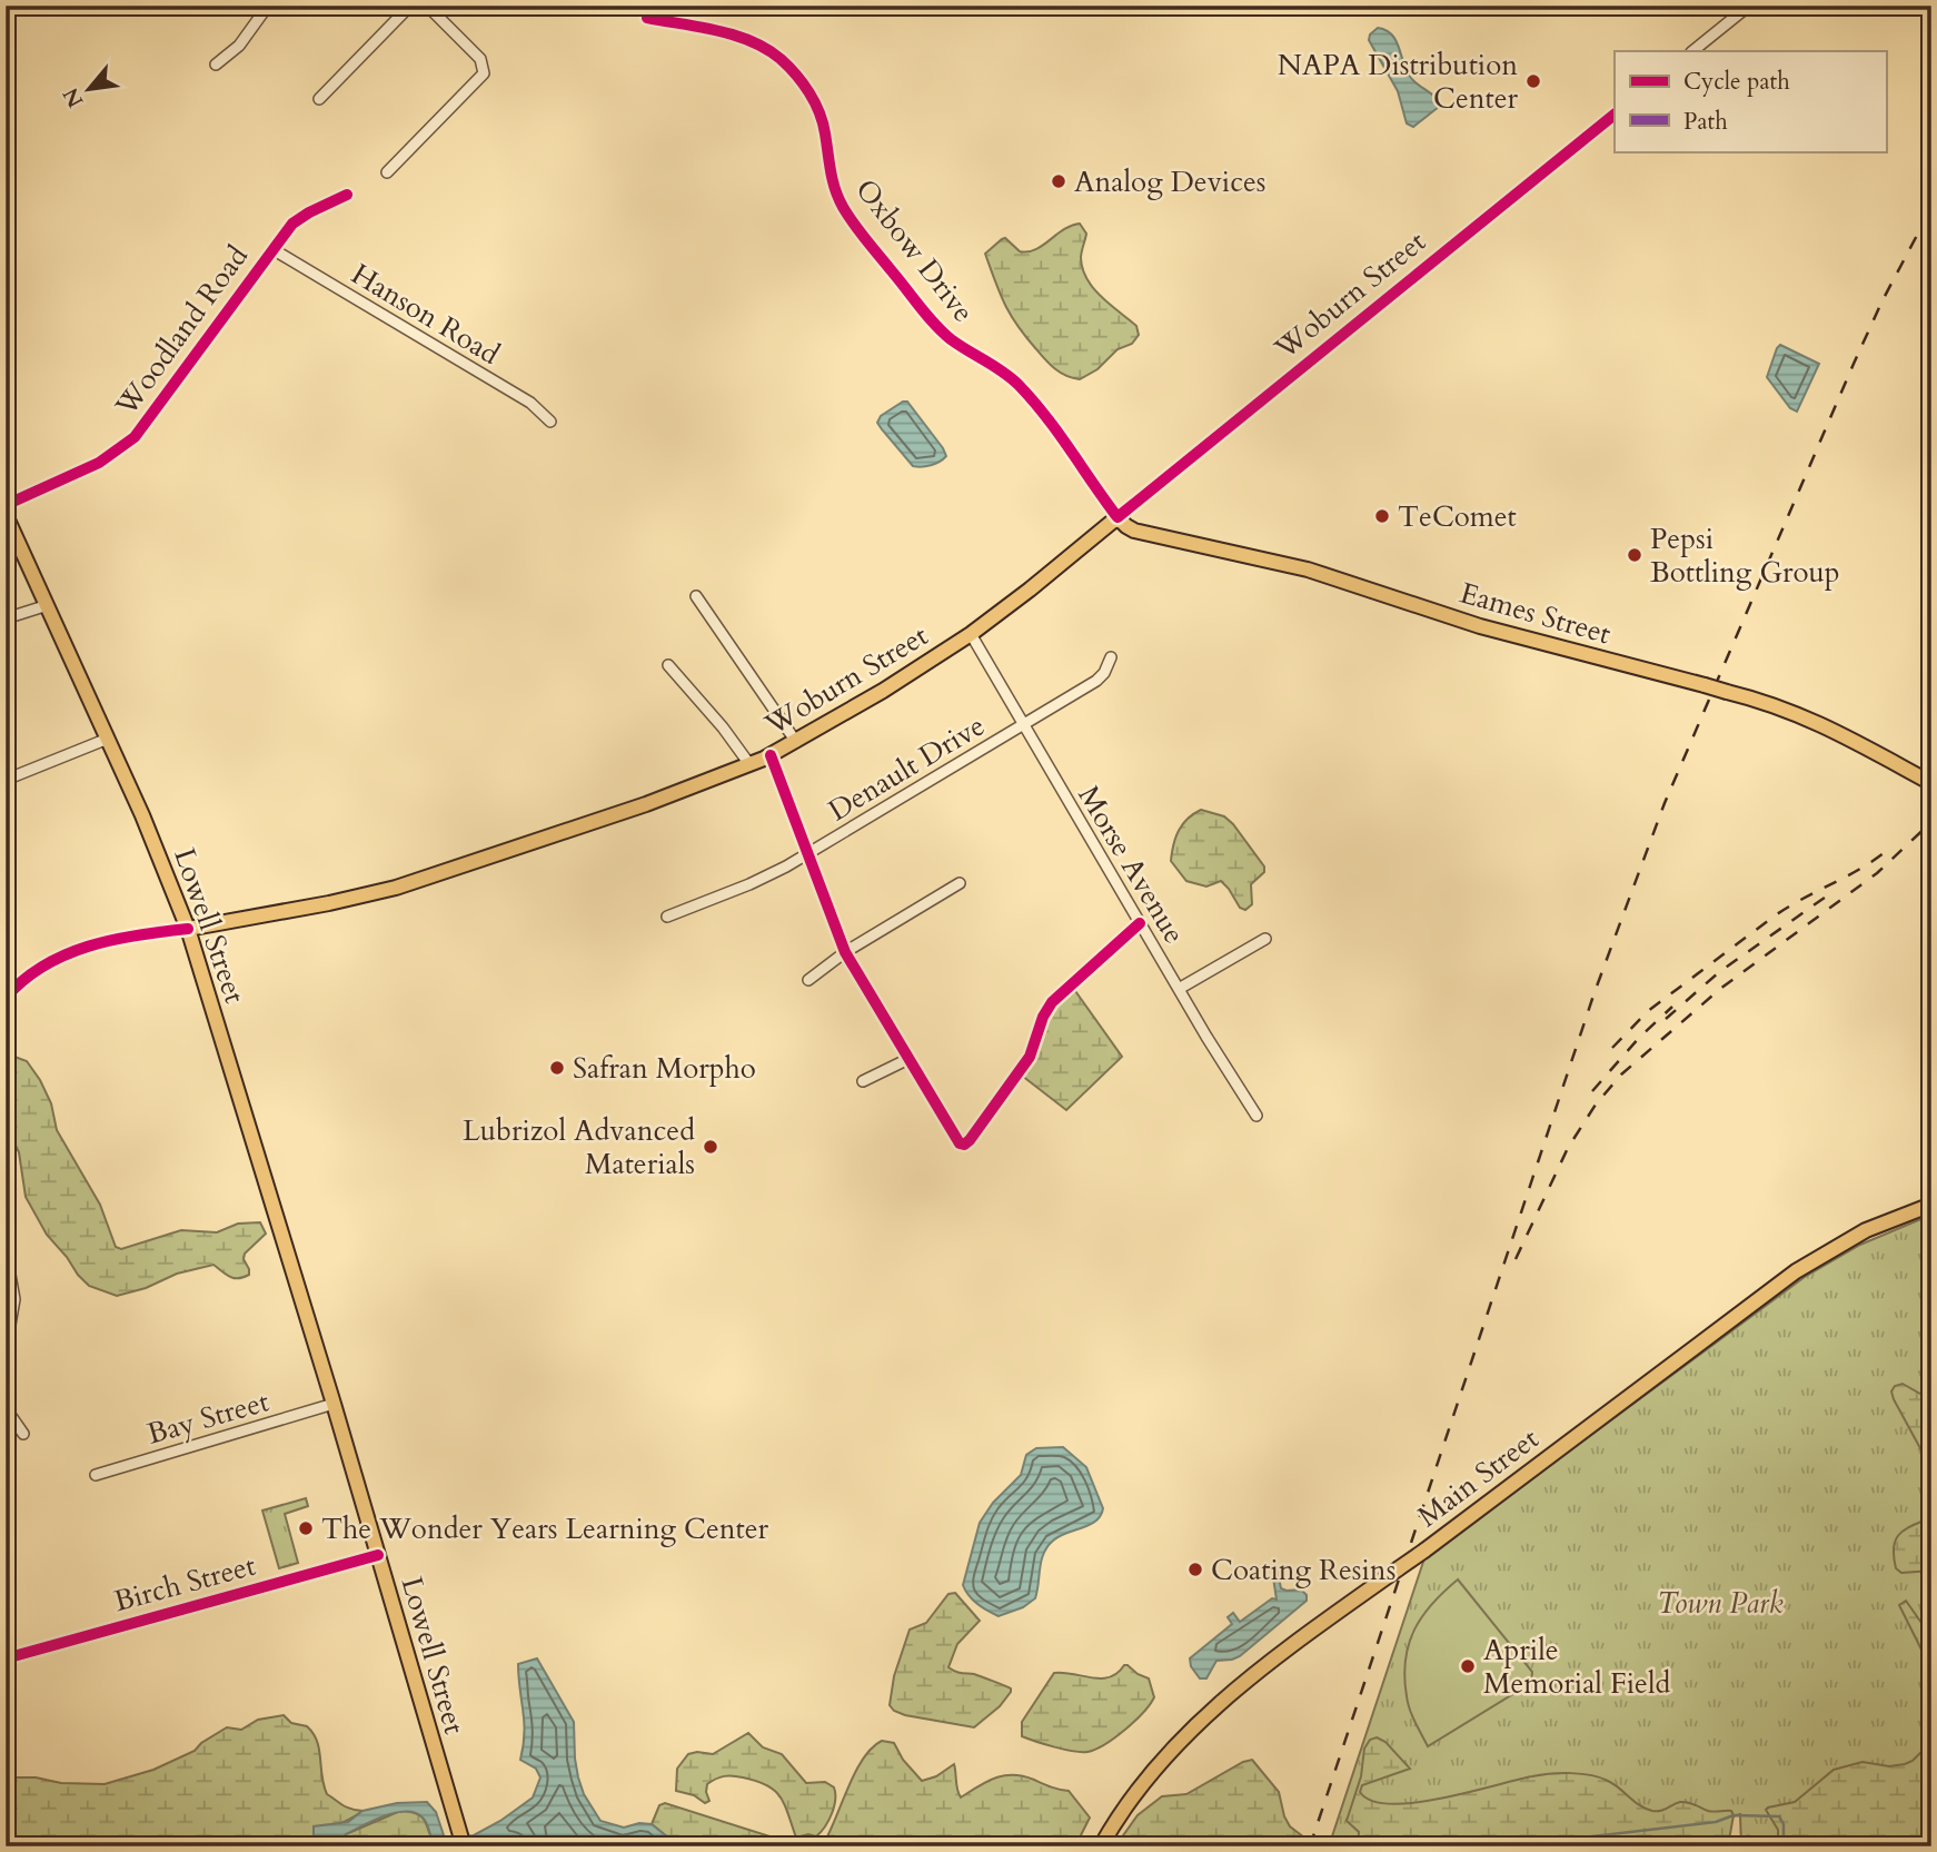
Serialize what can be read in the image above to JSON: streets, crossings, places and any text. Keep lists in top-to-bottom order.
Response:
{
  "streets": {
    "main road": [
      "Woburn Street",
      "Eames Street",
      "Lowell Street",
      "Main Street"
    ],
    "street": [
      "Oxbow Drive",
      "Hanson Road",
      "Woodland Road",
      "Denault Drive",
      "Morse Avenue",
      "Bay Street",
      "Birch Street"
    ]
  },
  "crossings": [
    ["Oxbow Drive", "Woburn Street"],
    ["Oxbow Drive", "Eames Street"],
    ["Woburn Street", "Eames Street"],
    ["Woburn Street", "Morse Avenue"],
    ["Woburn Street", "Lowell Street"],
    ["Hanson Road", "Woodland Road"],
    ["Denault Drive", "Morse Avenue"],
    ["Lowell Street", "Bay Street"],
    ["Lowell Street", "Birch Street"]
  ],
  "parks": ["Town Park"],
  "places": [
    "NAPA Distribution Center",
    "Analog Devices",
    "TeComet",
    "Pepsi Bottling Group",
    "Safran Morpho",
    "Lubrizol Advanced Materials",
    "The Wonder Years Learning Center",
    "Coating Resins",
    "Aprile Memorial Field"
  ],
  "legend": ["Cycle path", "Path"],
  "north": "bottom left"
}
